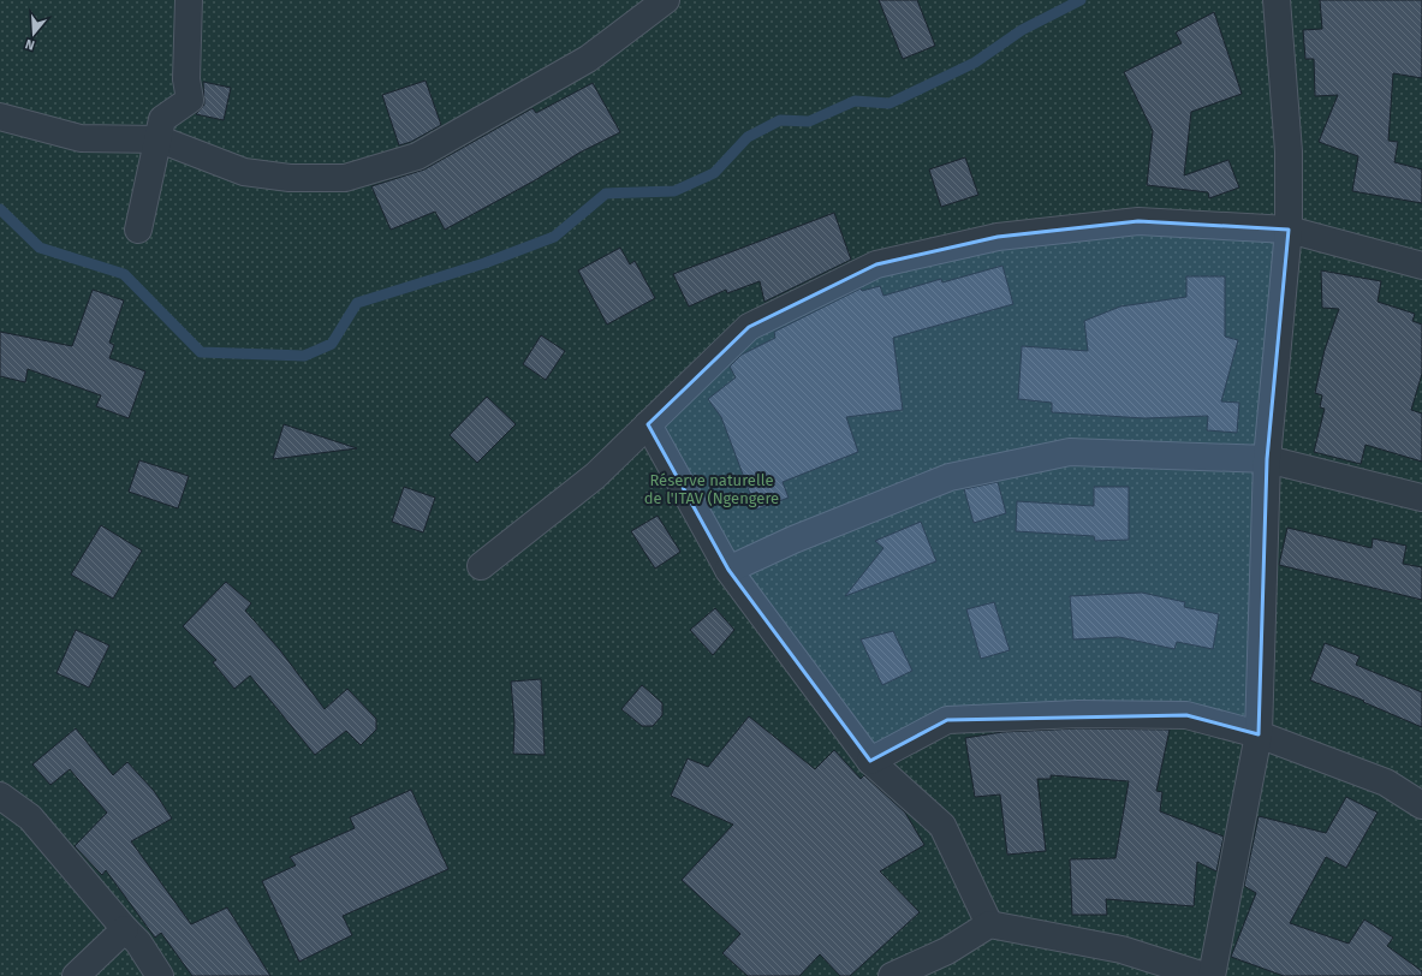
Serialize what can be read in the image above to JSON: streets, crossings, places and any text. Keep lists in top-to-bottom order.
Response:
{
  "parks": ["Réserve naturelle de l'ITAV (Ngengere"],
  "north": "bottom"
}
